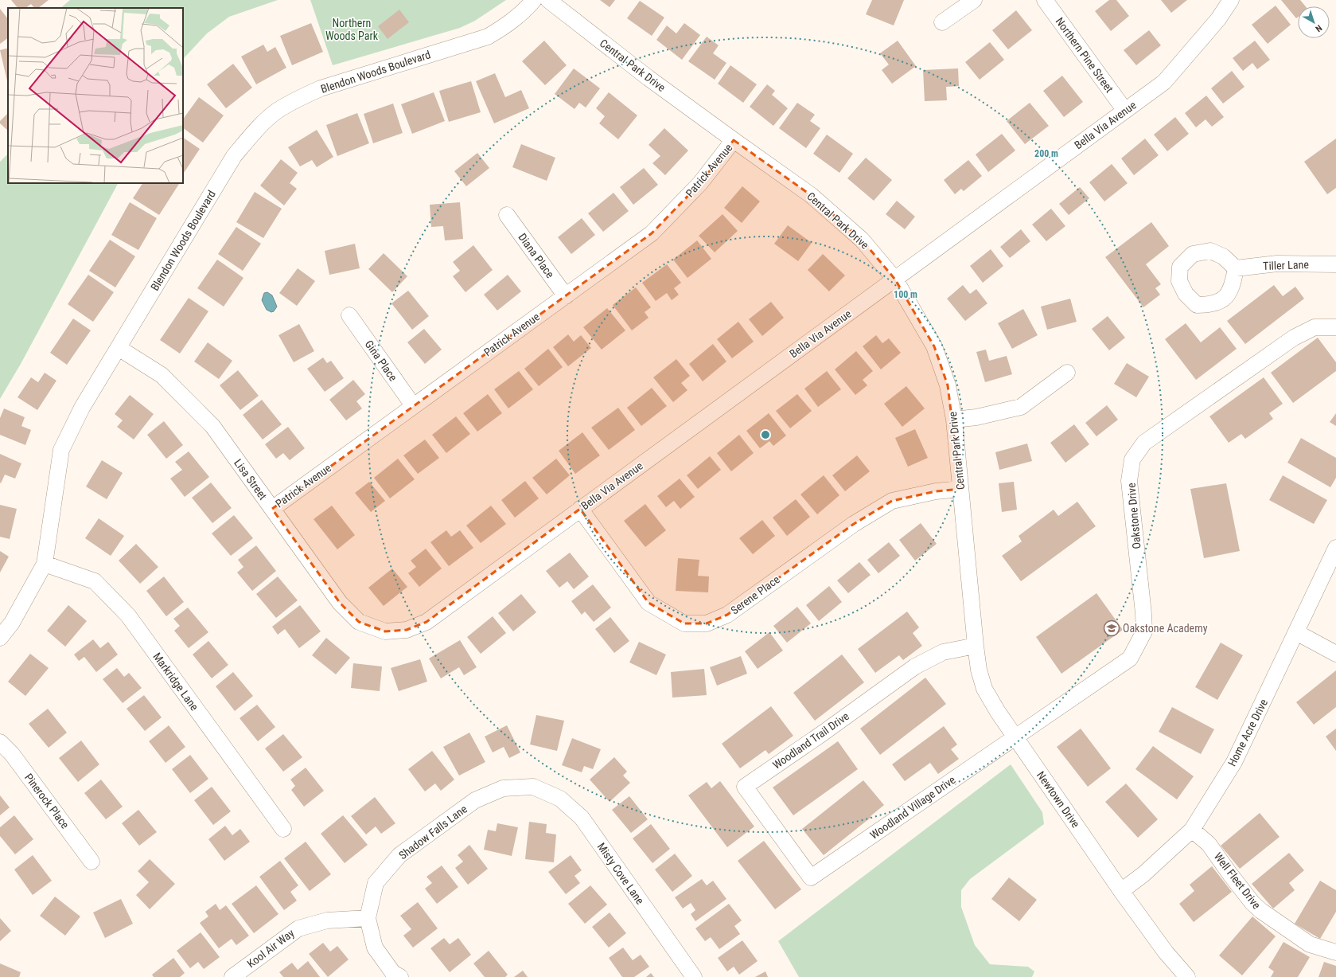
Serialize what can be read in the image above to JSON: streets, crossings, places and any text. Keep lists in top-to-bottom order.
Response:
{
  "streets": {
    "street": [
      "Northern Pine Street",
      "Central Park Drive",
      "Blendon Woods Boulevard",
      "Bella Via Avenue",
      "Patrick Avenue",
      "Diana Place",
      "Tiller Lane",
      "Gina Place",
      "Lisa Street",
      "Oakstone Drive",
      "Serene Place",
      "Markridge Lane",
      "Home Acre Drive",
      "Woodland Trail Drive",
      "Newtown Drive",
      "Pinerock Place",
      "Woodland Village Drive",
      "Shadow Falls Lane",
      "Misty Cove Lane",
      "Well Fleet Drive",
      "Kool Air Way"
    ]
  },
  "crossings": [
    ["Northern Pine Street", "Bella Via Avenue"],
    ["Central Park Drive", "Bella Via Avenue"],
    ["Central Park Drive", "Patrick Avenue"],
    ["Central Park Drive", "Serene Place"],
    ["Central Park Drive", "Newtown Drive"],
    ["Blendon Woods Boulevard", "Lisa Street"],
    ["Blendon Woods Boulevard", "Markridge Lane"],
    ["Bella Via Avenue", "Lisa Street"],
    ["Bella Via Avenue", "Serene Place"],
    ["Patrick Avenue", "Diana Place"],
    ["Patrick Avenue", "Gina Place"],
    ["Patrick Avenue", "Lisa Street"],
    ["Oakstone Drive", "Newtown Drive"],
    ["Oakstone Drive", "Woodland Village Drive"],
    ["Home Acre Drive", "Newtown Drive"],
    ["Home Acre Drive", "Well Fleet Drive"],
    ["Woodland Trail Drive", "Newtown Drive"],
    ["Woodland Trail Drive", "Woodland Village Drive"],
    ["Newtown Drive", "Woodland Village Drive"],
    ["Shadow Falls Lane", "Misty Cove Lane"],
    ["Shadow Falls Lane", "Kool Air Way"]
  ],
  "parks": ["Northern Woods Park"],
  "places": {
    "school or university": ["Oakstone Academy"]
  },
  "north": "bottom right",
  "rings": ["200 m", "100 m"]
}
